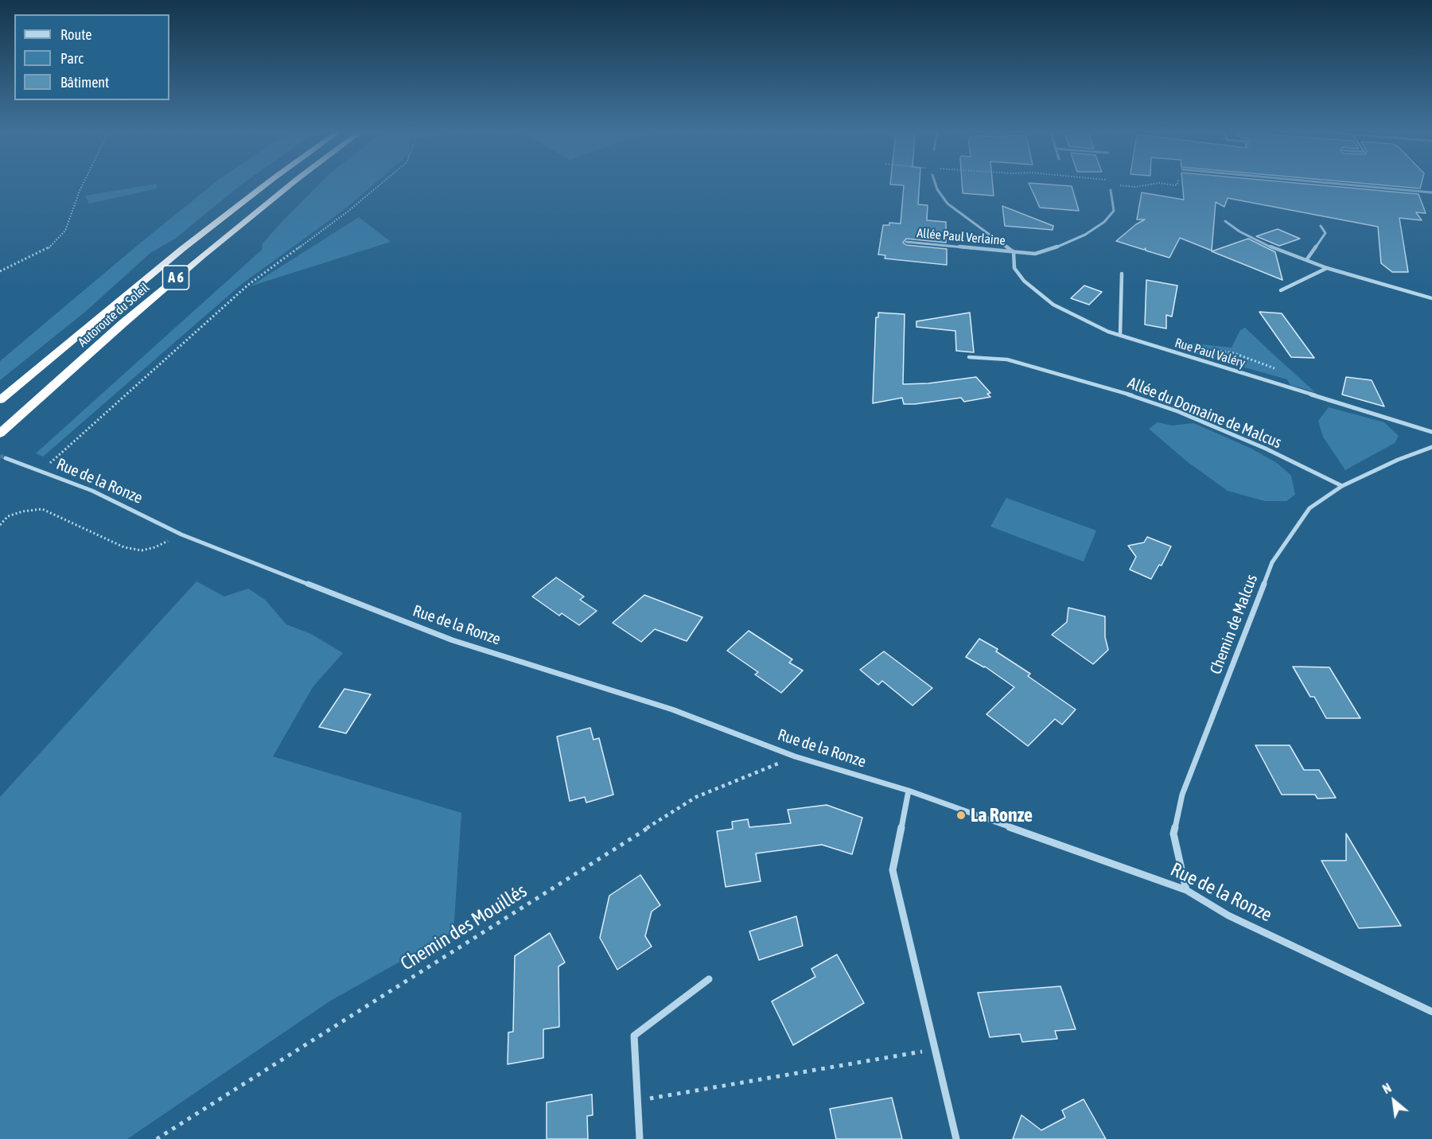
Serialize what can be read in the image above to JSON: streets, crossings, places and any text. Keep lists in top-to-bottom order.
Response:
{
  "streets": {
    "highway": ["A 6", "Autoroute du Soleil"],
    "street": [
      "Allée Paul Verlaine",
      "Rue Paul Valéry",
      "Allée du Domaine de Malcus",
      "Rue de la Ronze",
      "Chemin de Malcus"
    ],
    "path": ["Chemin des Mouillés"]
  },
  "crossings": [
    ["Allée Paul Verlaine", "Rue Paul Valéry"],
    ["Allée du Domaine de Malcus", "Chemin de Malcus"],
    ["Rue de la Ronze", "Chemin de Malcus"],
    ["Rue de la Ronze", "Chemin des Mouillés"]
  ],
  "places": ["La Ronze"],
  "legend": ["Route", "Parc", "Bâtiment"],
  "north": "top left"
}
